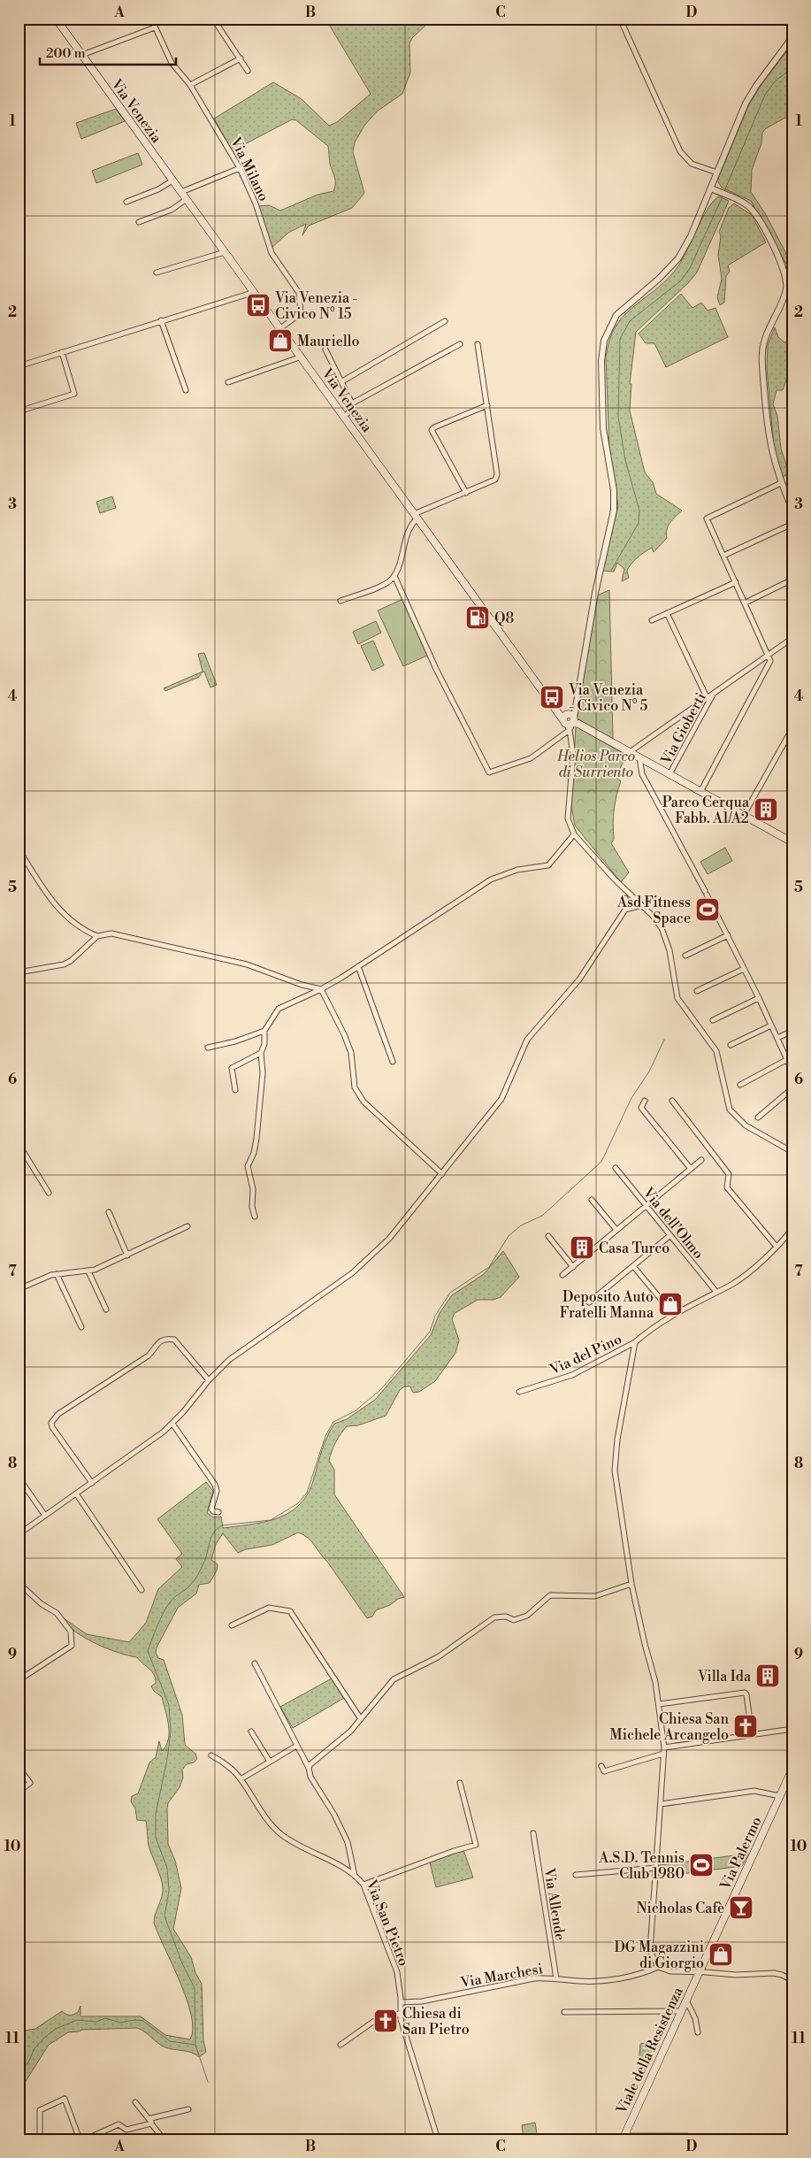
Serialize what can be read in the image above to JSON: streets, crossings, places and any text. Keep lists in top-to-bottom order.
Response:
{
  "streets": {
    "main road": ["Via Venezia", "Via Palermo", "Viale della Resistenza"],
    "street": [
      "Via Milano",
      "Via Gioberti",
      "Via dell'Olmo",
      "Via del Pino",
      "Via Allende",
      "Via San Pietro",
      "Via Marchesi"
    ]
  },
  "crossings": [
    ["Via Venezia", "Via Milano"],
    ["Via dell'Olmo", "Via del Pino"],
    ["Via Palermo", "Viale della Resistenza"],
    ["Via Allende", "Via Marchesi"],
    ["Via San Pietro", "Via Marchesi"]
  ],
  "parks": ["Helios Parco di Surriento"],
  "places": {
    "bus stop": ["Via Venezia - Civico N° 15", "Via Venezia - Civico N° 5"],
    "shop": ["Mauriello", "Deposito Auto Fratelli Manna", "DG Magazzini di Giorgio"],
    "fuel station": ["Q8"],
    "building": ["Parco Cerqua Fabb. A1/A2", "Casa Turco", "Villa Ida"],
    "sports": ["Asd Fitness Space", "A.S.D. Tennis Club 1980"],
    "church": ["Chiesa San Michele Arcangelo", "Chiesa di San Pietro"],
    "bar": ["Nicholas Cafè"]
  },
  "scale_bar": "200 m",
  "grid": {
    "columns": [
      "A",
      "B",
      "C",
      "D"
    ],
    "rows": [
      "1",
      "2",
      "3",
      "4",
      "5",
      "6",
      "7",
      "8",
      "9",
      "10",
      "11"
    ]
  }
}
